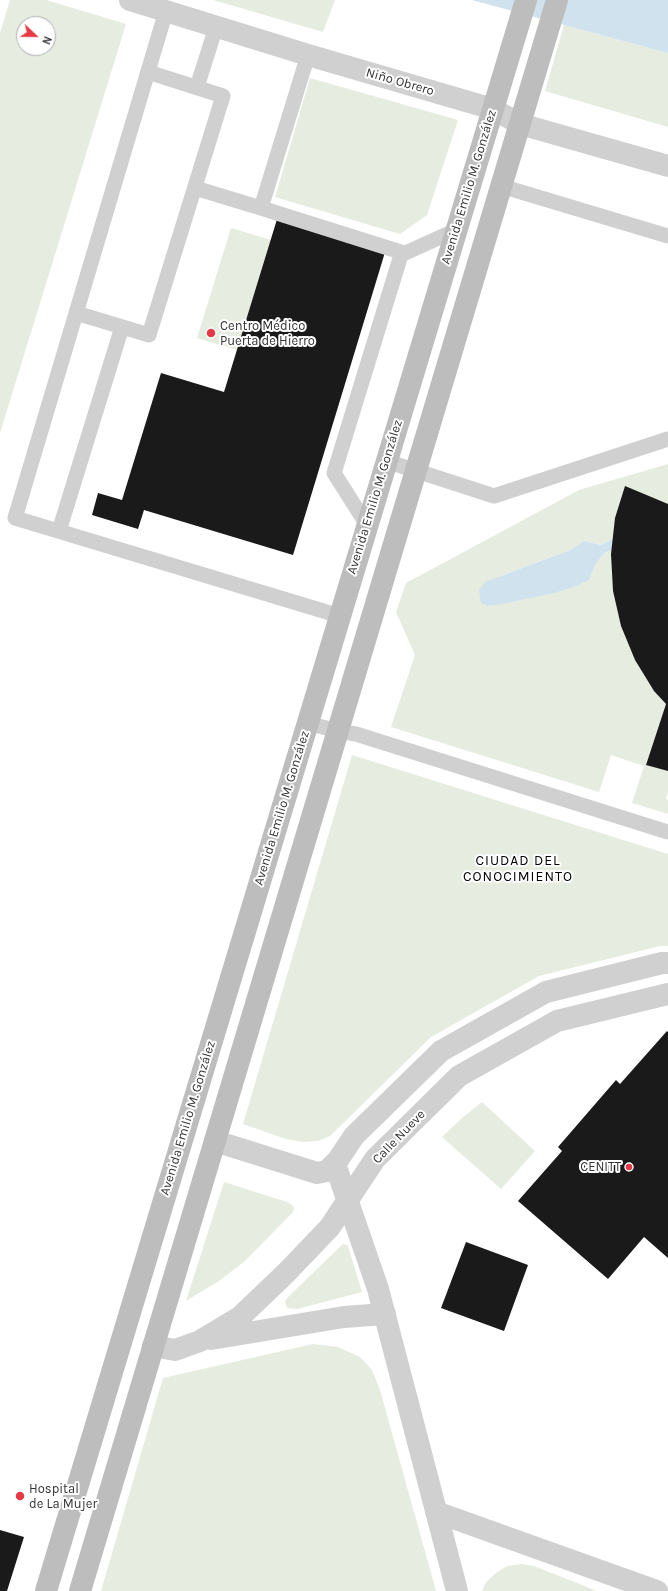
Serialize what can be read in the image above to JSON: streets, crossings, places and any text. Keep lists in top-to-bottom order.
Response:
{
  "streets": {
    "main road": ["Avenida Emilio M. González"],
    "street": ["Niño Obrero", "Calle Nueve"]
  },
  "crossings": [
    ["Niño Obrero", "Avenida Emilio M. González"]
  ],
  "districts": ["CIUDAD DEL CONOCIMIENTO"],
  "places": ["Centro Médico Puerta de Hierro", "CENITT", "Hospital de La Mujer"],
  "north": "right"
}
